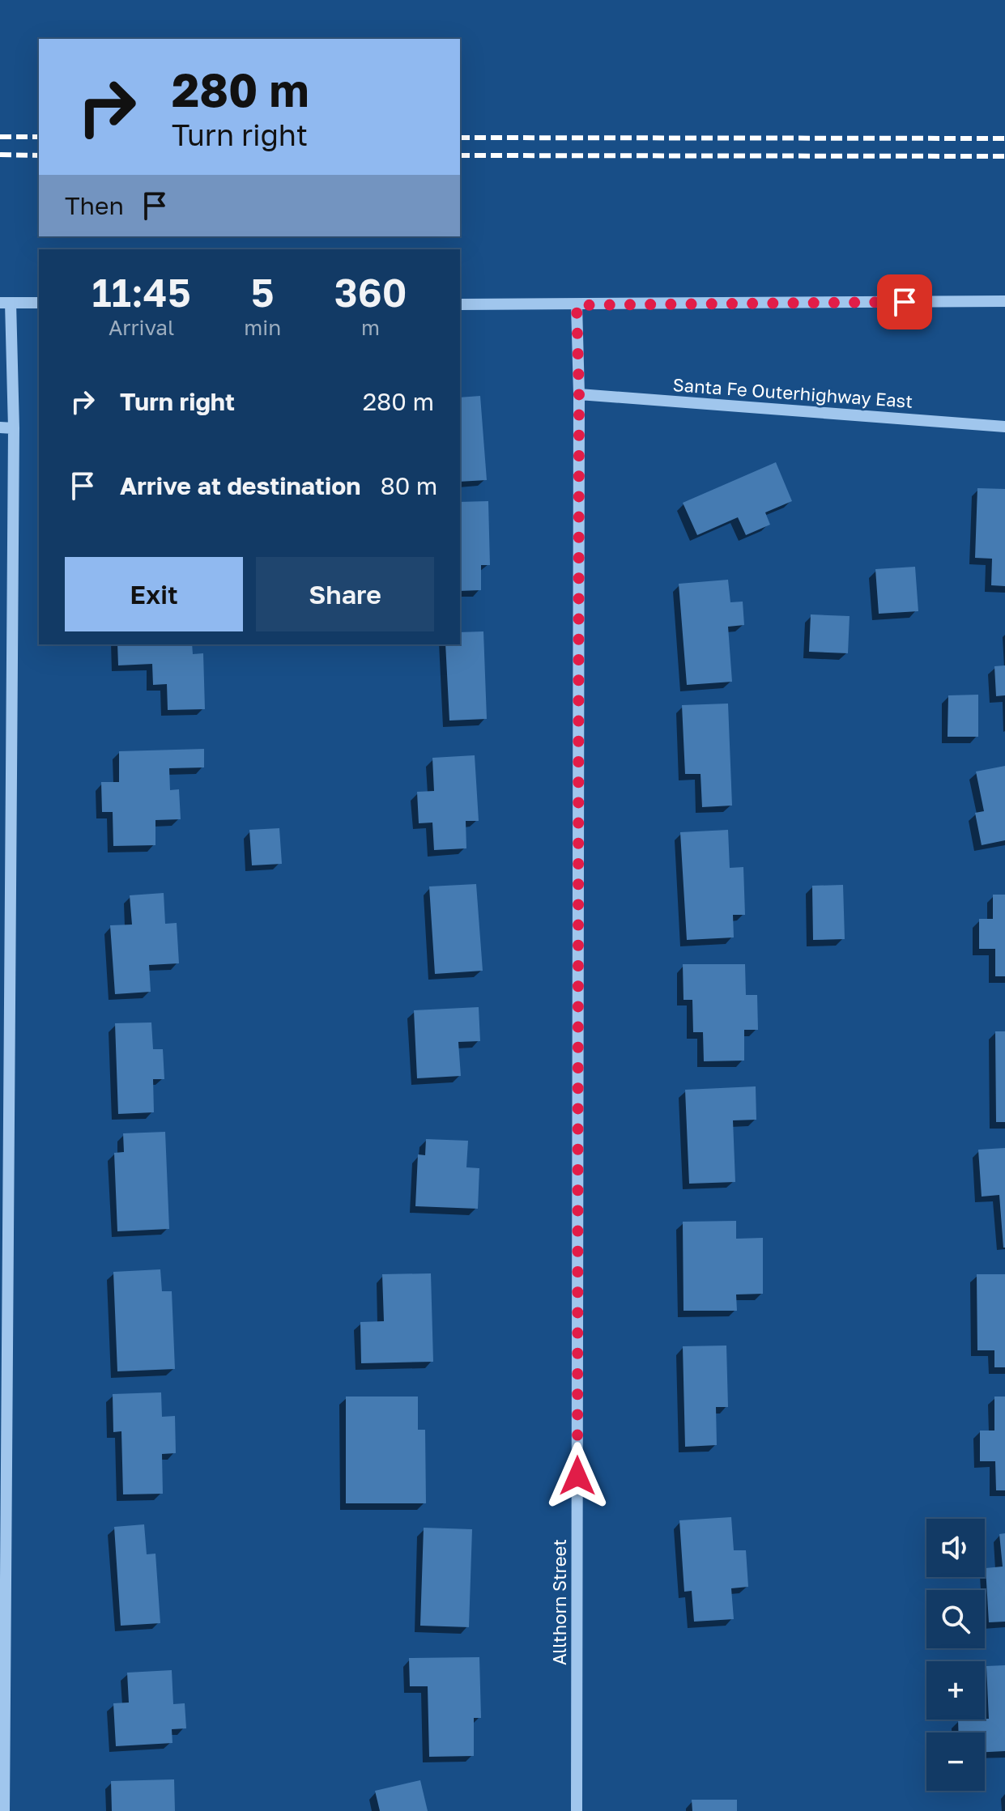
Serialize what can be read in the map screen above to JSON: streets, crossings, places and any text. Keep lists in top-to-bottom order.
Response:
{
  "streets": {
    "street": ["Santa Fe Outerhighway East", "Allthorn Street"]
  },
  "crossings": [
    ["Santa Fe Outerhighway East", "Allthorn Street"]
  ],
  "page": {
    "turn": ["280 m", "Turn right"],
    "then": "Then",
    "eta": [
      "11:45",
      "Arrival",
      "5",
      "min",
      "360",
      "m"
    ],
    "list": [
      {
        "name": "Turn right",
        "value": "280 m"
      },
      {
        "name": "Arrive at destination",
        "value": "80 m"
      }
    ],
    "buttons": ["Exit", "Share"],
    "map_buttons": ["+", "−"]
  }
}
